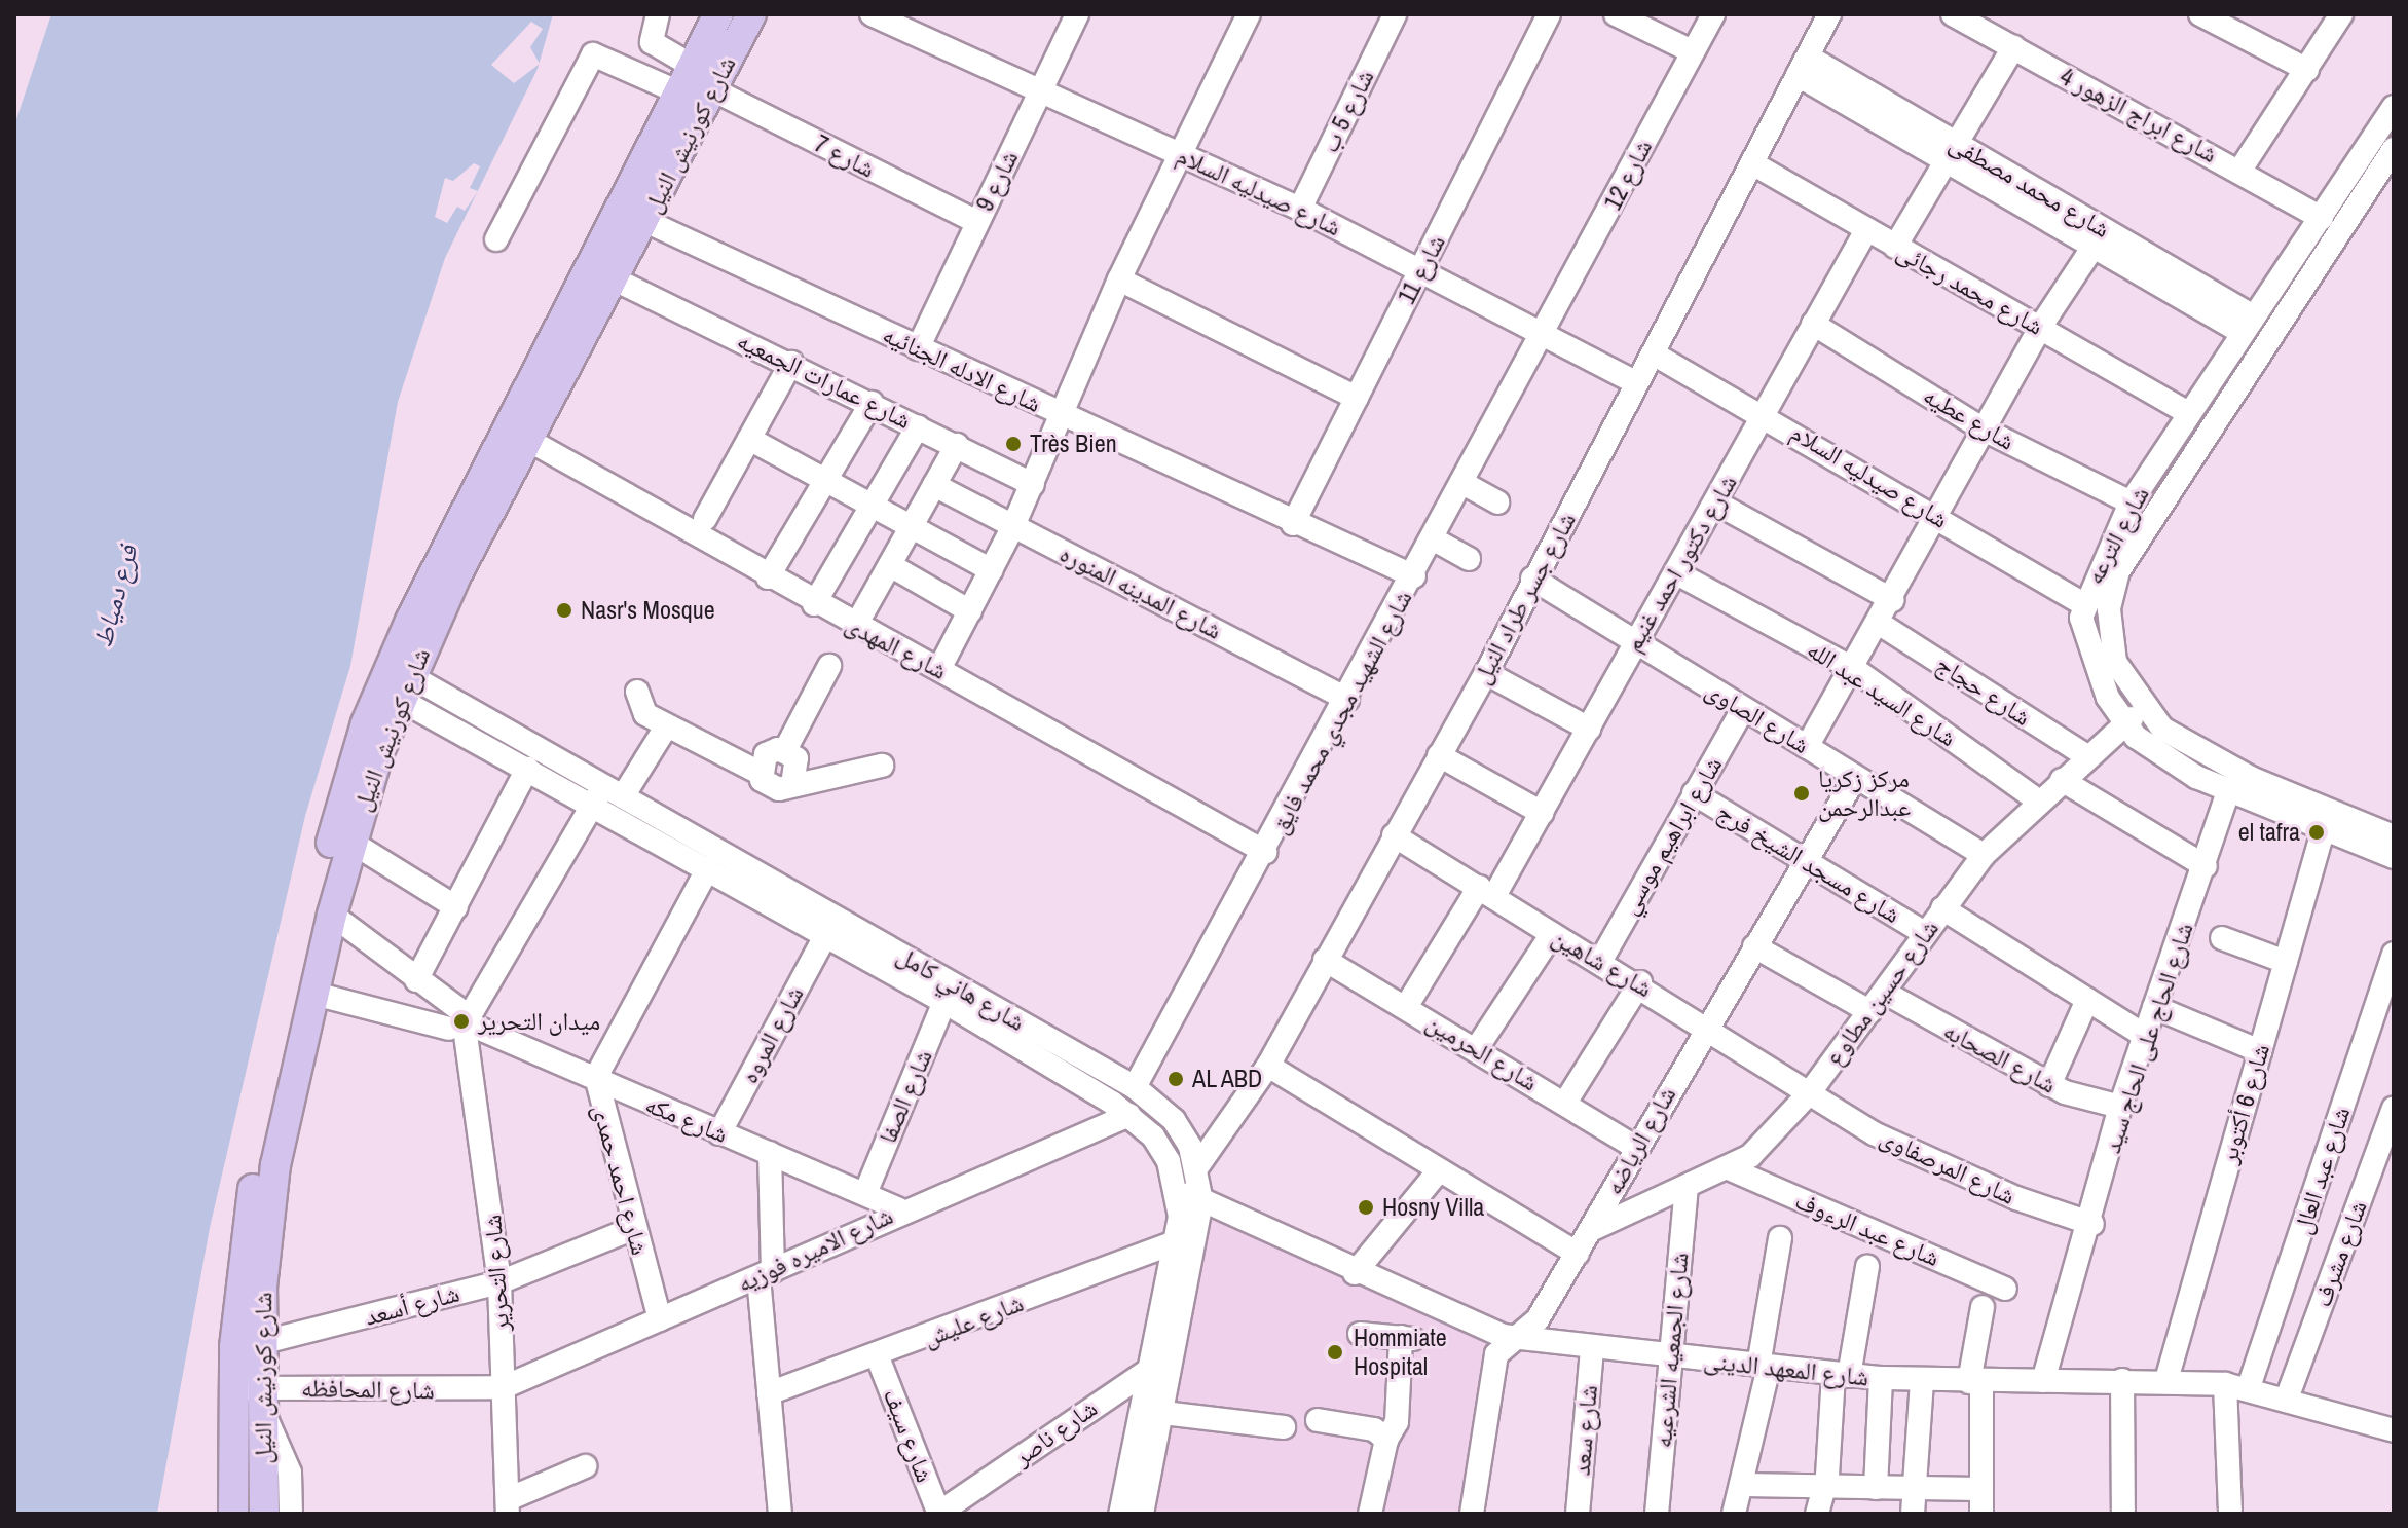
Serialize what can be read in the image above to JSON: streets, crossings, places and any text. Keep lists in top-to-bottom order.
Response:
{
  "streets": {
    "main road": ["شارع كورنيش النيل"],
    "street": [
      "شارع 5 ب",
      "شارع ابراج الزهور 4",
      "شارع 7",
      "شارع 12",
      "شارع 9",
      "شارع محمد مصطفى",
      "شارع صيدليه السلام",
      "شارع 11",
      "شارع محمد رجائى",
      "شارع الادله الجنائيه",
      "شارع عمارات الجمعيه",
      "شارع عطيه",
      "شارع الترعه",
      "شارع دكتور احمد غنيم",
      "شارع المدينه المنوره",
      "شارع جسر طراد النيل",
      "شارع المهدى",
      "شارع حجاج",
      "شارع السيد عبد الله",
      "شارع الشهيد مجدي محمد فايق",
      "شارع الصاوى",
      "شارع ابراهيم موسي",
      "شارع مسجد الشيخ فرج",
      "شارع شاهين",
      "شارع هاني كامل",
      "شارع حسين مطاوع",
      "شارع المروه",
      "شارع الحاج على الحاج سيد",
      "شارع الحرمين",
      "شارع الصحابه",
      "شارع الصفا",
      "شارع 6 أكتوبر",
      "شارع مكه",
      "شارع الرياضه",
      "شارع المرصفاوى",
      "شارع عبد العال",
      "شارع احمد حمدى",
      "شارع عبد الرءوف",
      "شارع الاميره فوزيه",
      "شارع مشرف",
      "شارع التحرير",
      "شارع أسعد",
      "شارع عليش",
      "شارع الجمعيه الشرعيه",
      "شارع المعهد الدينى",
      "شارع المحافظه",
      "شارع سعد",
      "شارع ناصر",
      "شارع سيف"
    ]
  },
  "crossings": [
    ["شارع 5 ب", "شارع صيدليه السلام"],
    ["شارع ابراج الزهور 4", "شارع الترعه"],
    ["شارع كورنيش النيل", "شارع 7"],
    ["شارع كورنيش النيل", "شارع الادله الجنائيه"],
    ["شارع كورنيش النيل", "شارع عمارات الجمعيه"],
    ["شارع كورنيش النيل", "شارع المهدى"],
    ["شارع كورنيش النيل", "شارع هاني كامل"],
    ["شارع كورنيش النيل", "شارع مكه"],
    ["شارع كورنيش النيل", "شارع أسعد"],
    ["شارع كورنيش النيل", "شارع المحافظه"],
    ["شارع 7", "شارع 9"],
    ["شارع 12", "شارع صيدليه السلام"],
    ["شارع 12", "شارع الشهيد مجدي محمد فايق"],
    ["شارع 9", "شارع صيدليه السلام"],
    ["شارع 9", "شارع الادله الجنائيه"],
    ["شارع محمد مصطفى", "شارع الترعه"],
    ["شارع محمد مصطفى", "شارع جسر طراد النيل"],
    ["شارع صيدليه السلام", "شارع 11"],
    ["شارع صيدليه السلام", "شارع الترعه"],
    ["شارع صيدليه السلام", "شارع دكتور احمد غنيم"],
    ["شارع صيدليه السلام", "شارع جسر طراد النيل"],
    ["شارع صيدليه السلام", "شارع الشهيد مجدي محمد فايق"],
    ["شارع 11", "شارع الادله الجنائيه"],
    ["شارع محمد رجائى", "شارع الترعه"],
    ["شارع محمد رجائى", "شارع دكتور احمد غنيم"],
    ["شارع محمد رجائى", "شارع جسر طراد النيل"],
    ["شارع الادله الجنائيه", "شارع الشهيد مجدي محمد فايق"],
    ["شارع عطيه", "شارع الترعه"],
    ["شارع عطيه", "شارع دكتور احمد غنيم"],
    ["شارع الترعه", "شارع حسين مطاوع"],
    ["شارع دكتور احمد غنيم", "شارع السيد عبد الله"],
    ["شارع دكتور احمد غنيم", "شارع الصاوى"],
    ["شارع دكتور احمد غنيم", "شارع شاهين"],
    ["شارع دكتور احمد غنيم", "شارع الحرمين"],
    ["شارع المدينه المنوره", "شارع الشهيد مجدي محمد فايق"],
    ["شارع جسر طراد النيل", "شارع الصاوى"],
    ["شارع جسر طراد النيل", "شارع شاهين"],
    ["شارع جسر طراد النيل", "شارع هاني كامل"],
    ["شارع جسر طراد النيل", "شارع الحرمين"],
    ["شارع المهدى", "شارع الشهيد مجدي محمد فايق"],
    ["شارع حجاج", "شارع حسين مطاوع"],
    ["شارع السيد عبد الله", "شارع حسين مطاوع"],
    ["شارع الشهيد مجدي محمد فايق", "شارع هاني كامل"],
    ["شارع الصاوى", "شارع ابراهيم موسي"],
    ["شارع الصاوى", "شارع حسين مطاوع"],
    ["شارع الصاوى", "شارع الرياضه"],
    ["شارع ابراهيم موسي", "شارع مسجد الشيخ فرج"],
    ["شارع ابراهيم موسي", "شارع شاهين"],
    ["شارع مسجد الشيخ فرج", "شارع حسين مطاوع"],
    ["شارع مسجد الشيخ فرج", "شارع الرياضه"],
    ["شارع شاهين", "شارع حسين مطاوع"],
    ["شارع شاهين", "شارع الرياضه"],
    ["شارع شاهين", "شارع المرصفاوى"],
    ["شارع هاني كامل", "شارع المروه"],
    ["شارع هاني كامل", "شارع الصفا"],
    ["شارع هاني كامل", "شارع احمد حمدى"],
    ["شارع هاني كامل", "شارع الاميره فوزيه"],
    ["شارع هاني كامل", "شارع عليش"],
    ["شارع هاني كامل", "شارع المعهد الدينى"],
    ["شارع هاني كامل", "شارع ناصر"],
    ["شارع حسين مطاوع", "شارع الصحابه"],
    ["شارع حسين مطاوع", "شارع الرياضه"],
    ["شارع حسين مطاوع", "شارع المرصفاوى"],
    ["شارع حسين مطاوع", "شارع عبد الرءوف"],
    ["شارع حسين مطاوع", "شارع الجمعيه الشرعيه"],
    ["شارع المروه", "شارع مكه"],
    ["شارع الحاج على الحاج سيد", "شارع الصحابه"],
    ["شارع الحاج على الحاج سيد", "شارع المرصفاوى"],
    ["شارع الحاج على الحاج سيد", "شارع المعهد الدينى"],
    ["شارع الحرمين", "شارع الرياضه"],
    ["شارع الصفا", "شارع مكه"],
    ["شارع 6 أكتوبر", "شارع المعهد الدينى"],
    ["شارع مكه", "شارع احمد حمدى"],
    ["شارع مكه", "شارع الاميره فوزيه"],
    ["شارع مكه", "شارع التحرير"],
    ["شارع الرياضه", "شارع المعهد الدينى"],
    ["شارع عبد العال", "شارع المعهد الدينى"],
    ["شارع احمد حمدى", "شارع الاميره فوزيه"],
    ["شارع احمد حمدى", "شارع أسعد"],
    ["شارع الاميره فوزيه", "شارع التحرير"],
    ["شارع الاميره فوزيه", "شارع المحافظه"],
    ["شارع مشرف", "شارع المعهد الدينى"],
    ["شارع التحرير", "شارع أسعد"],
    ["شارع التحرير", "شارع المحافظه"],
    ["شارع عليش", "شارع سيف"],
    ["شارع الجمعيه الشرعيه", "شارع المعهد الدينى"],
    ["شارع المعهد الدينى", "شارع سعد"],
    ["شارع ناصر", "شارع سيف"]
  ],
  "water": ["فرع دمياط"],
  "places": [
    "Très Bien",
    "Nasr's Mosque",
    "مركز زكريا عبدالرحمن",
    "el tafra",
    "ميدان التحرير",
    "AL ABD",
    "Hosny Villa",
    "Hommiate Hospital"
  ]
}
